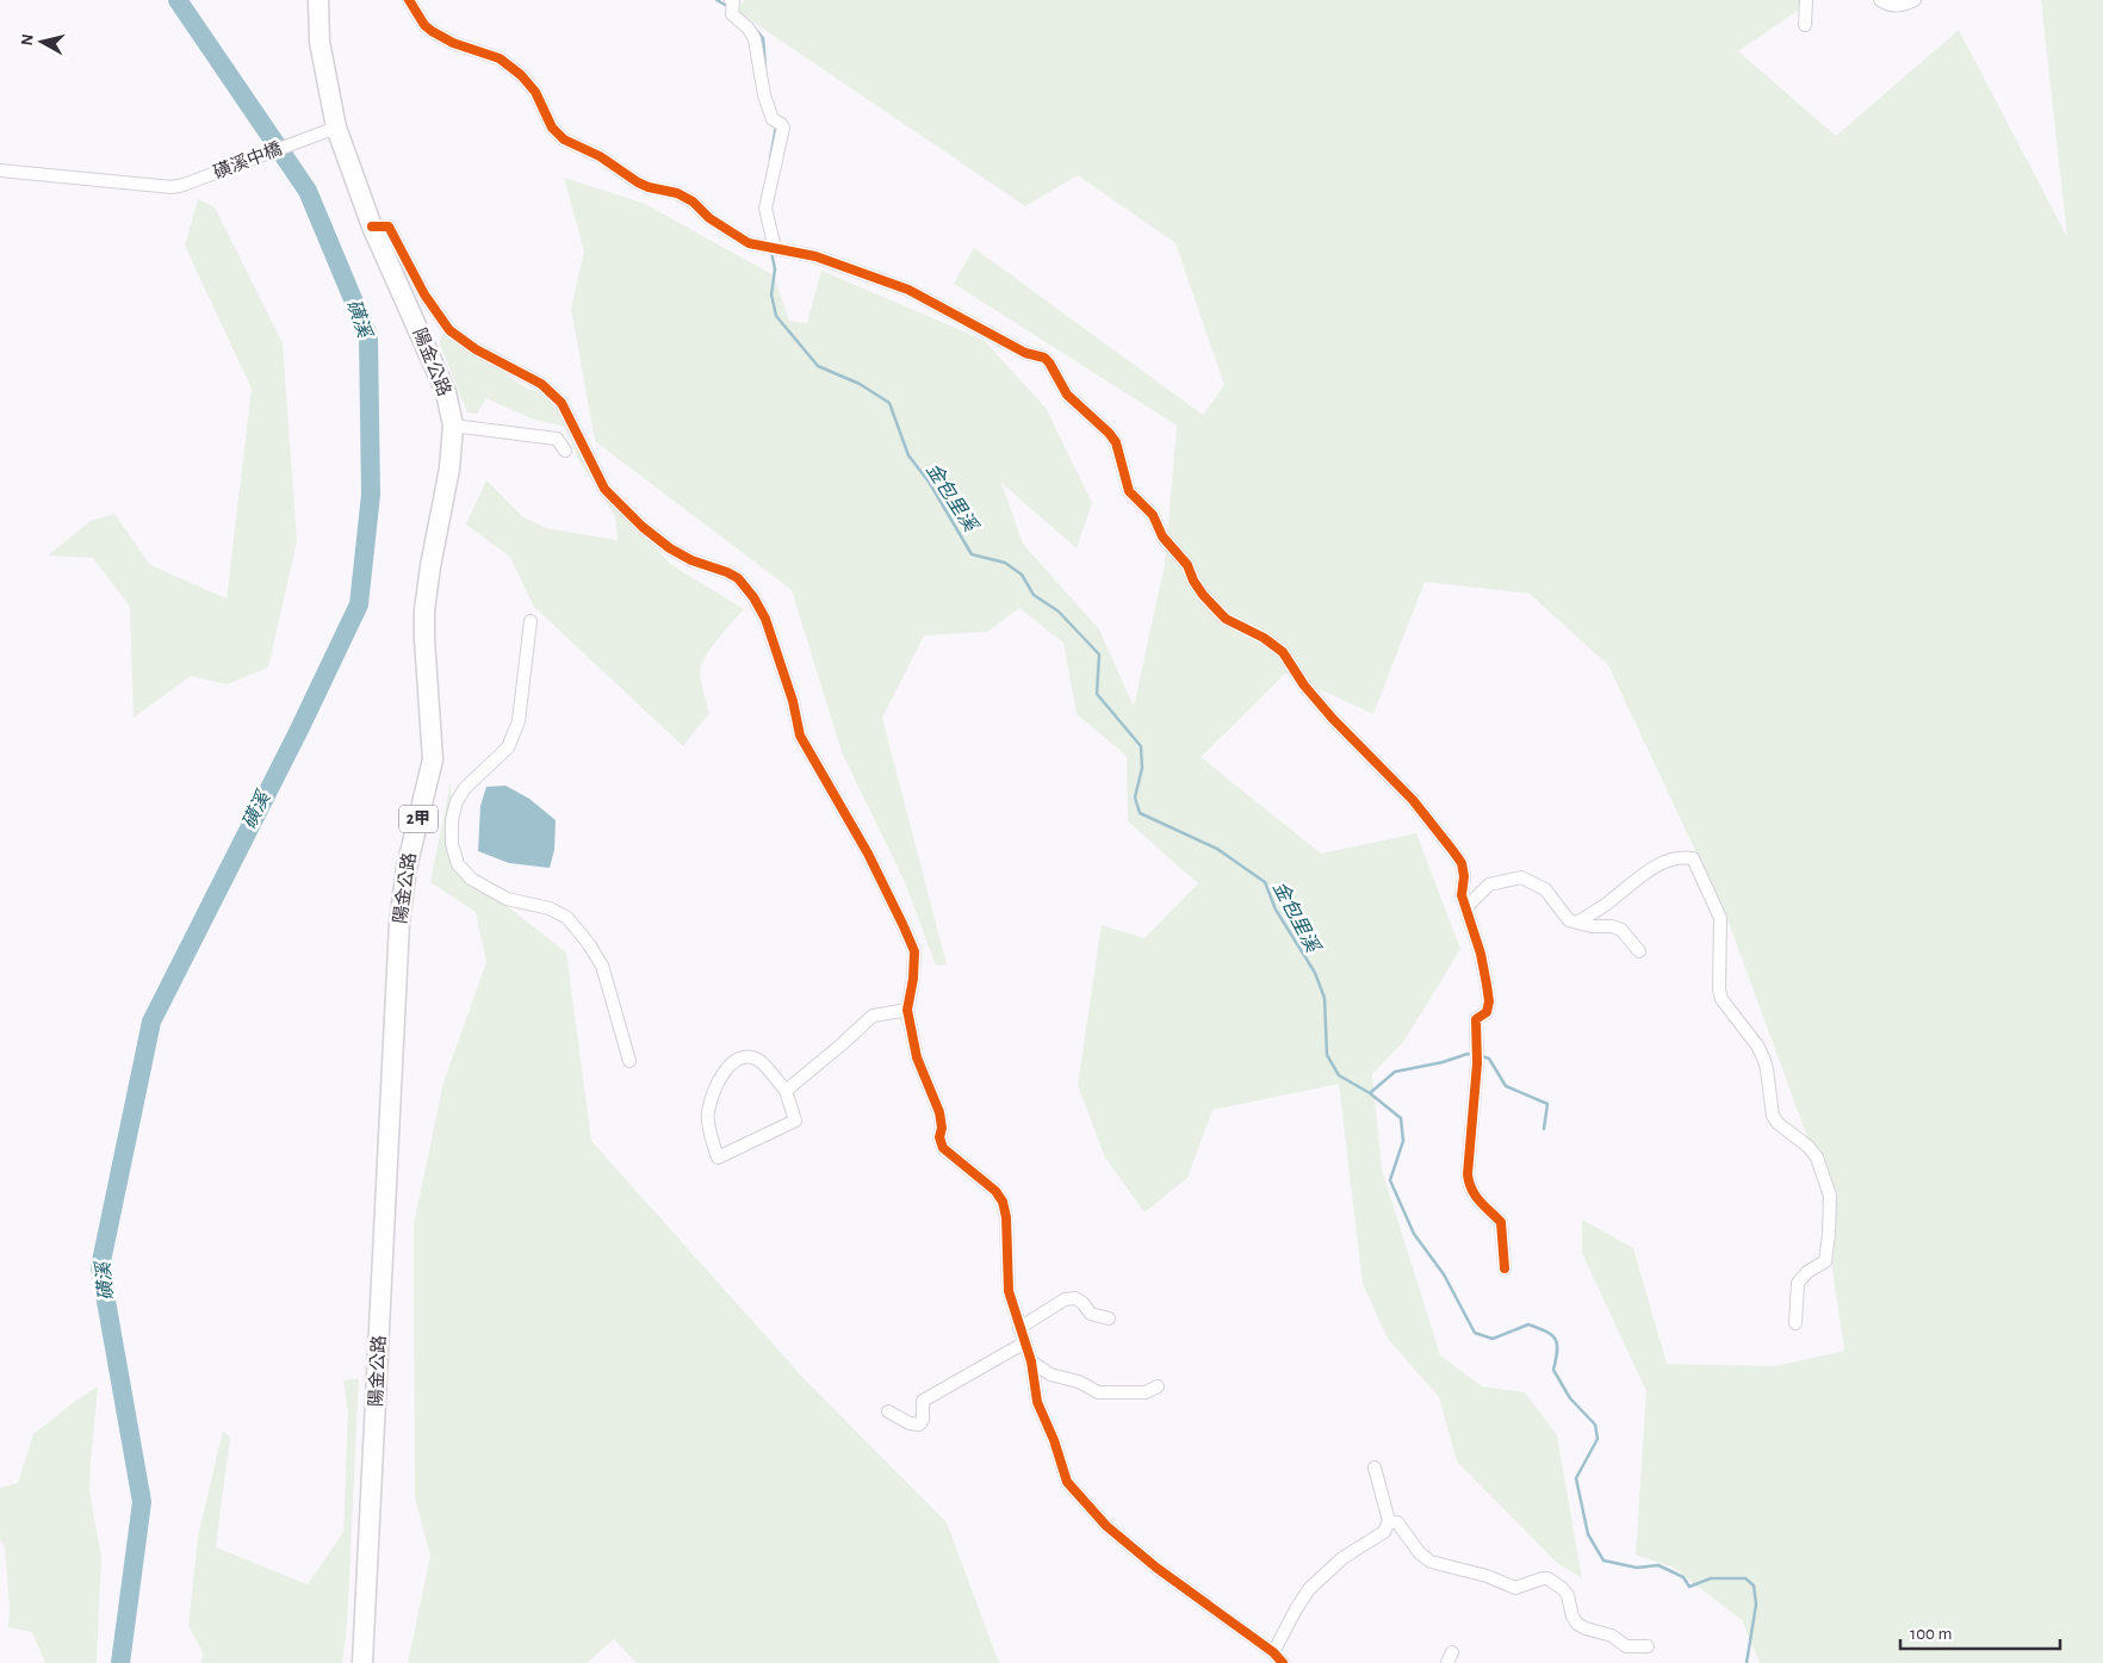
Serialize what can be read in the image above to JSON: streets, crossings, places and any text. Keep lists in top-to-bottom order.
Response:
{
  "streets": {
    "main road": ["陽金公路", "2甲"],
    "street": ["磺溪中橋"]
  },
  "crossings": [
    ["磺溪中橋", "陽金公路"]
  ],
  "water": ["磺溪", "金包里溪"],
  "scale_bar": "100 m",
  "north": "left"
}
